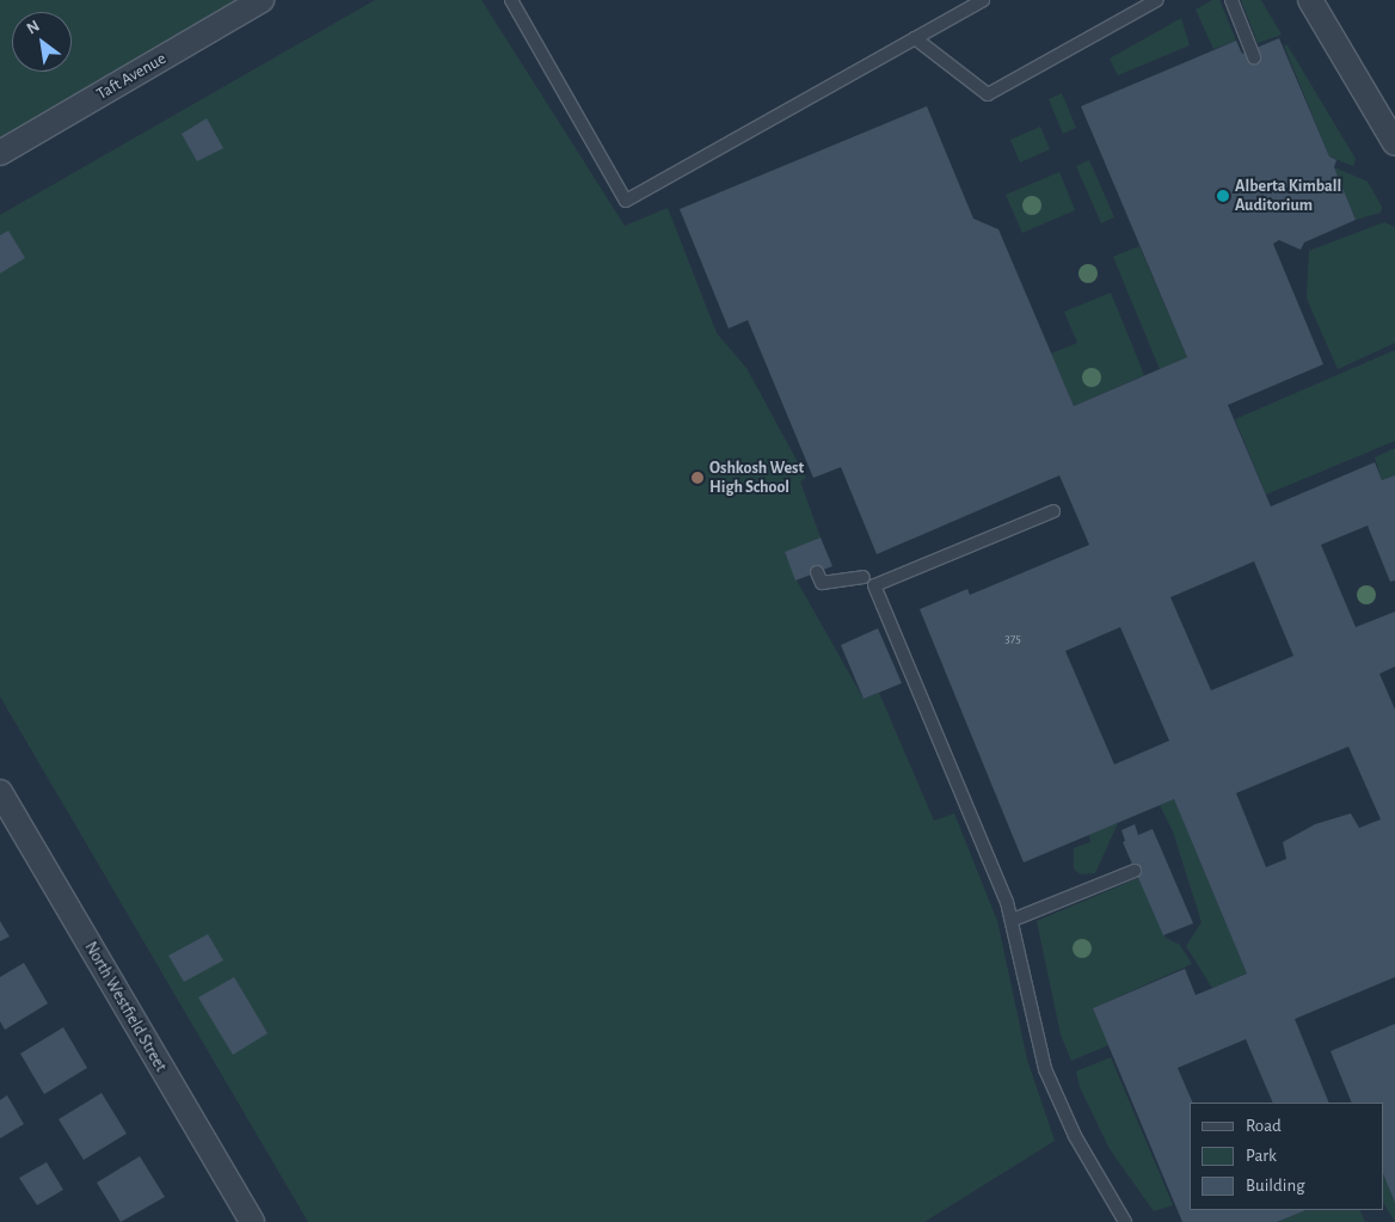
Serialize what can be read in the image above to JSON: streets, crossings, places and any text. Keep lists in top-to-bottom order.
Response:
{
  "streets": {
    "street": ["Taft Avenue", "North Westfield Street"]
  },
  "places": ["Alberta Kimball Auditorium", "Oshkosh West High School"],
  "house_numbers": ["375"],
  "legend": ["Road", "Park", "Building"],
  "north": "top left"
}
